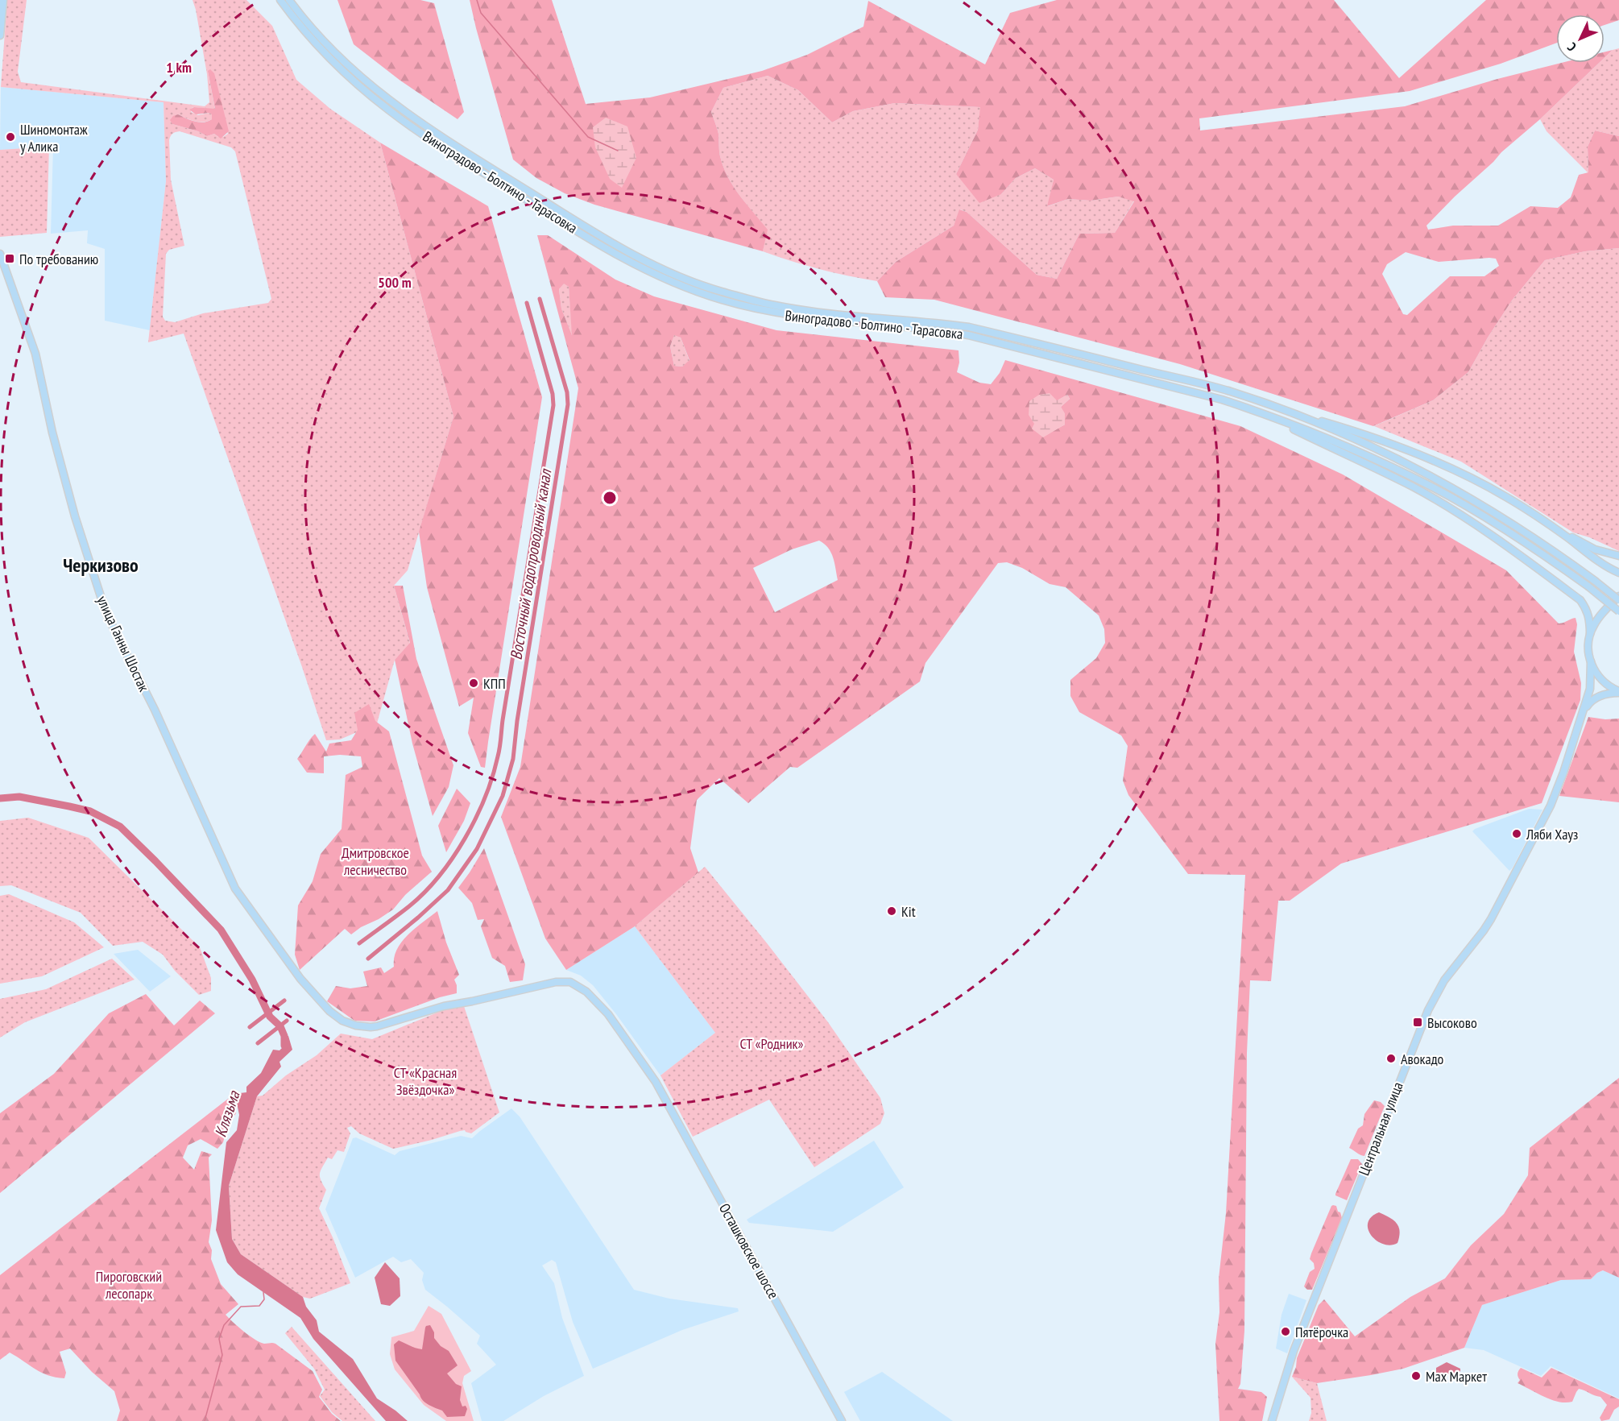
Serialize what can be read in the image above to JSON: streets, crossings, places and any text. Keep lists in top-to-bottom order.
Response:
{
  "streets": {
    "main road": [
      "Виноградово - Болтино - Тарасовка",
      "улица Ганны Шостак",
      "Центральная улица",
      "Осташковское шоссе"
    ]
  },
  "crossings": [
    ["Виноградово - Болтино - Тарасовка", "Центральная улица"],
    ["улица Ганны Шостак", "Осташковское шоссе"]
  ],
  "districts": ["Черкизово"],
  "water": ["Восточный водопроводный канал", "Клязьма"],
  "parks": [
    "Дмитровское лесничество",
    "СТ «Родник»",
    "СТ «Красная Звёздочка»",
    "Пироговский лесопарк"
  ],
  "places": {
    "other": [
      "Шиномонтаж у Алика",
      "КПП",
      "Ляби Хауз",
      "Kit",
      "Авокадо",
      "Пятёрочка",
      "Мах Маркет"
    ],
    "transit": ["По требованию", "Высоково"]
  },
  "north": "bottom left",
  "rings": ["1 km", "500 m"]
}
